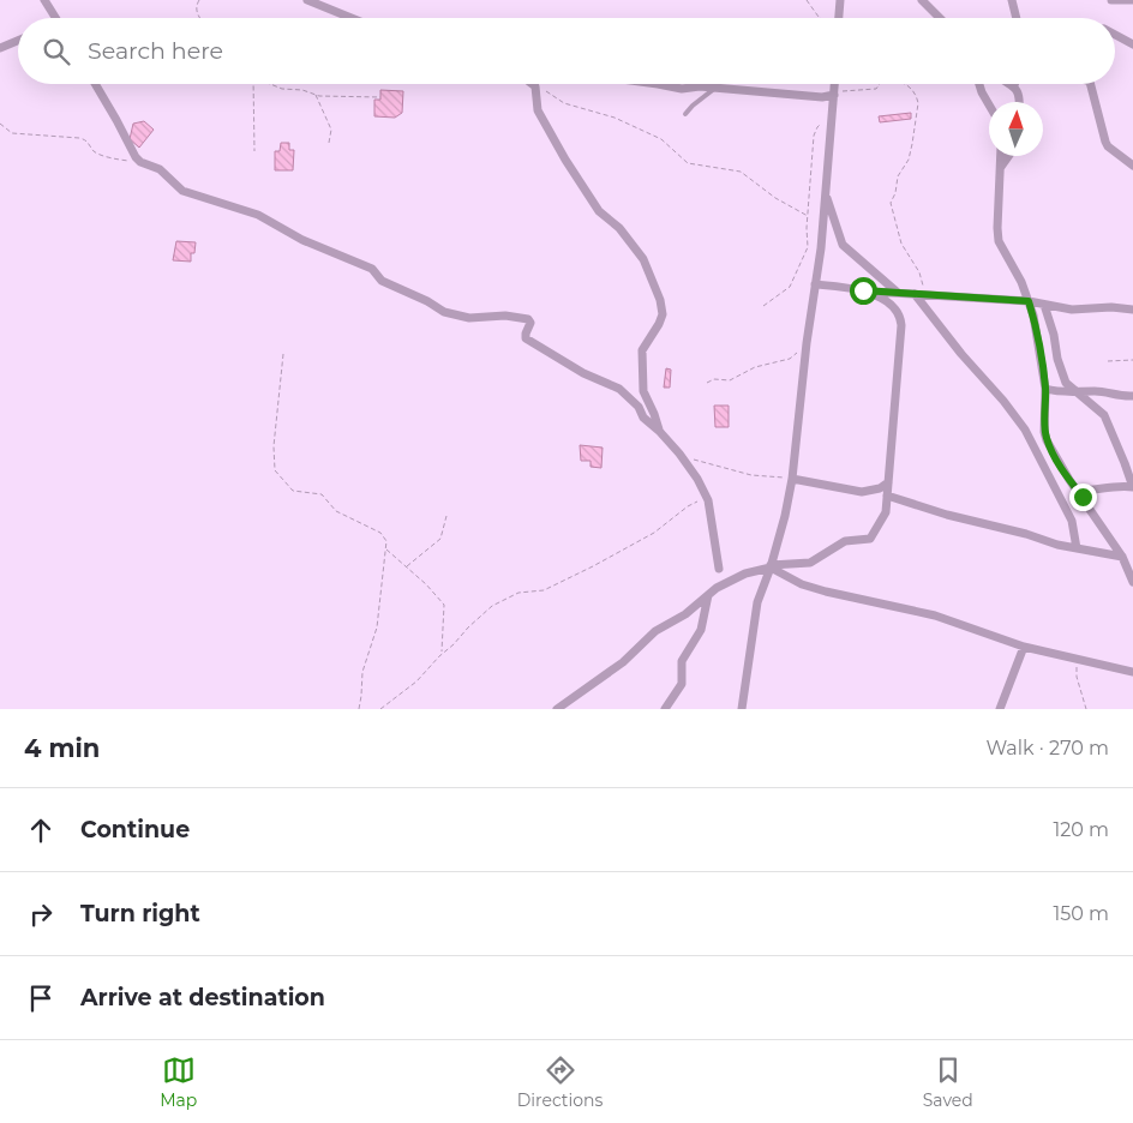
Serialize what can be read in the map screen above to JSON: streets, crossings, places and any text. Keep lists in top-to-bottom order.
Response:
{
  "north": "top",
  "page": {
    "search": "Search here",
    "heading": ["4 min", "Walk · 270 m"],
    "list": [
      ["Continue", "120 m"],
      ["Turn right", "150 m"],
      "Arrive at destination"
    ],
    "nav": ["Map", "Directions", "Saved"]
  }
}
